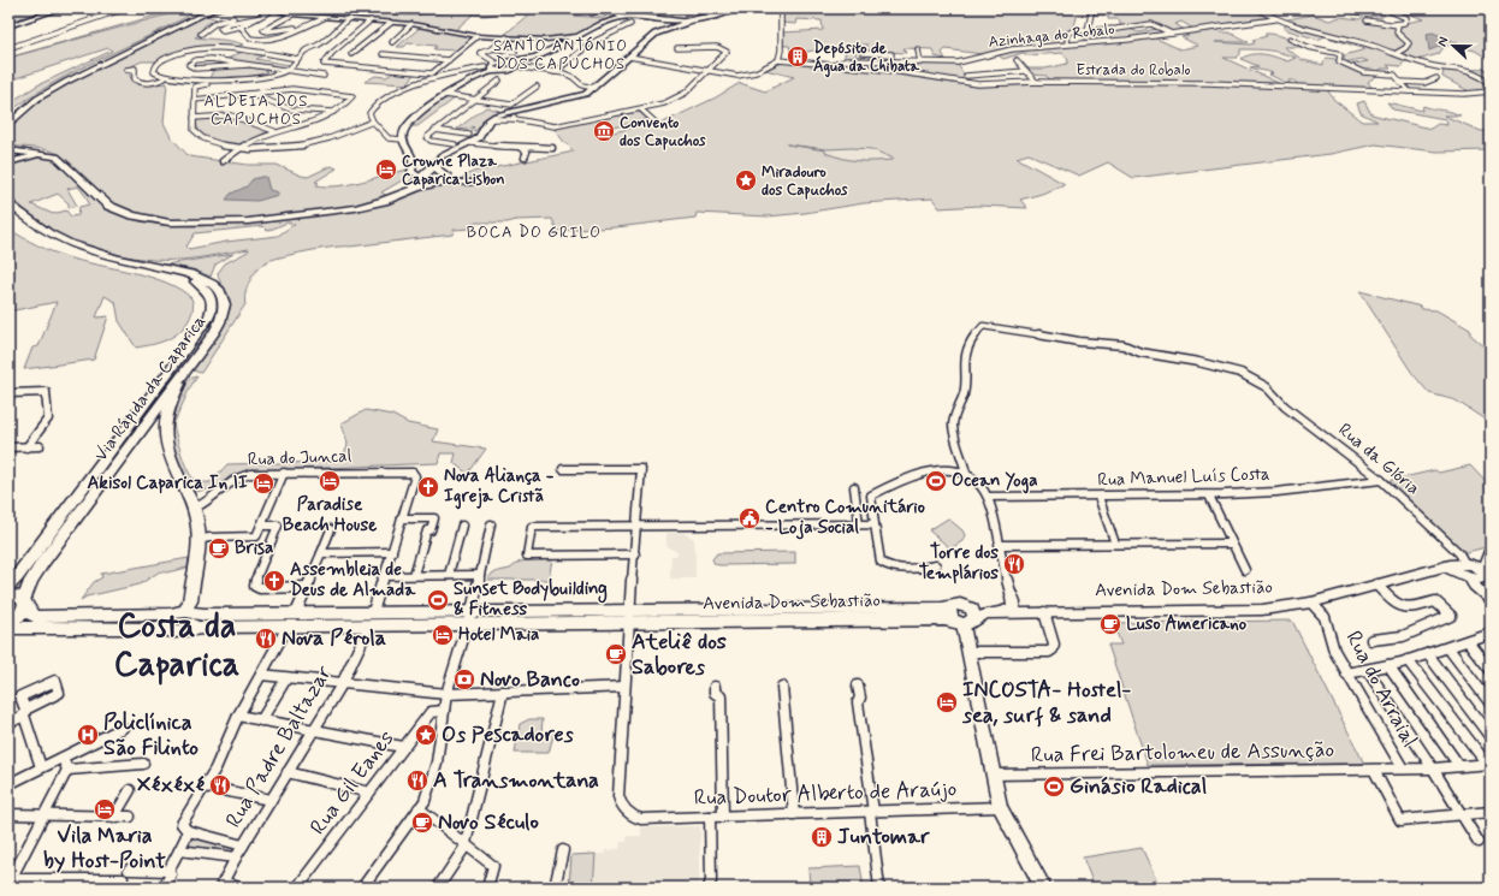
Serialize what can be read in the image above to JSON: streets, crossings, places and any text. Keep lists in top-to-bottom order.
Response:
{
  "streets": {
    "main road": ["Via Rápida da Caparica", "Avenida Dom Sebastião"],
    "street": [
      "Azinhaga do Robalo",
      "Estrada do Robalo",
      "Rua do Juncal",
      "Rua da Glória",
      "Rua Manuel Luís Costa",
      "Rua do Arraial",
      "Rua Padre Baltazar",
      "Rua Frei Bartolomeu de Assunção",
      "Rua Gil Eanes",
      "Rua Doutor Alberto de Araújo"
    ]
  },
  "crossings": [
    ["Azinhaga do Robalo", "Estrada do Robalo"],
    ["Rua do Juncal", "Rua Padre Baltazar"],
    ["Rua da Glória", "Rua Manuel Luís Costa"],
    ["Rua da Glória", "Avenida Dom Sebastião"],
    ["Avenida Dom Sebastião", "Rua do Arraial"],
    ["Rua do Arraial", "Rua Frei Bartolomeu de Assunção"]
  ],
  "districts": [
    "SANTO ANTÓNIO DOS CAPUCHOS",
    "ALDEIA DOS CAPUCHOS",
    "BOCA DO GRILO",
    "Costa da Caparica"
  ],
  "places": {
    "building": ["Depósito de Água da Chibata", "Juntomar"],
    "museum": ["Convento dos Capuchos"],
    "hotel": [
      "Crowne Plaza Caparica Lisbon",
      "Paradise Beach House",
      "Akisol Caparica In II",
      "Hotel Maia",
      "INCOSTA- Hostel- sea, surf & sand",
      "Vila Maria by Host-Point"
    ],
    "place": ["Miradouro dos Capuchos", "Os Pescadores"],
    "sports": ["Ocean Yoga", "Sunset Bodybuilding & Fitness", "Ginásio Radical"],
    "church": ["Nova Aliança - Igreja Cristã", "Assembleia de Deus de Almada"],
    "public building": ["Centro Comunitário - Loja Social"],
    "cafe": [
      "Brisa",
      "Luso Americano",
      "Ateliê dos Sabores",
      "Novo Século"
    ],
    "restaurant": [
      "Torre dos Templários",
      "Nova Pérola",
      "A Transmontana",
      "Xéxéxé"
    ],
    "bank": ["Novo Banco"],
    "hospital": ["Policlínica São Filinto"]
  },
  "north": "left"
}
